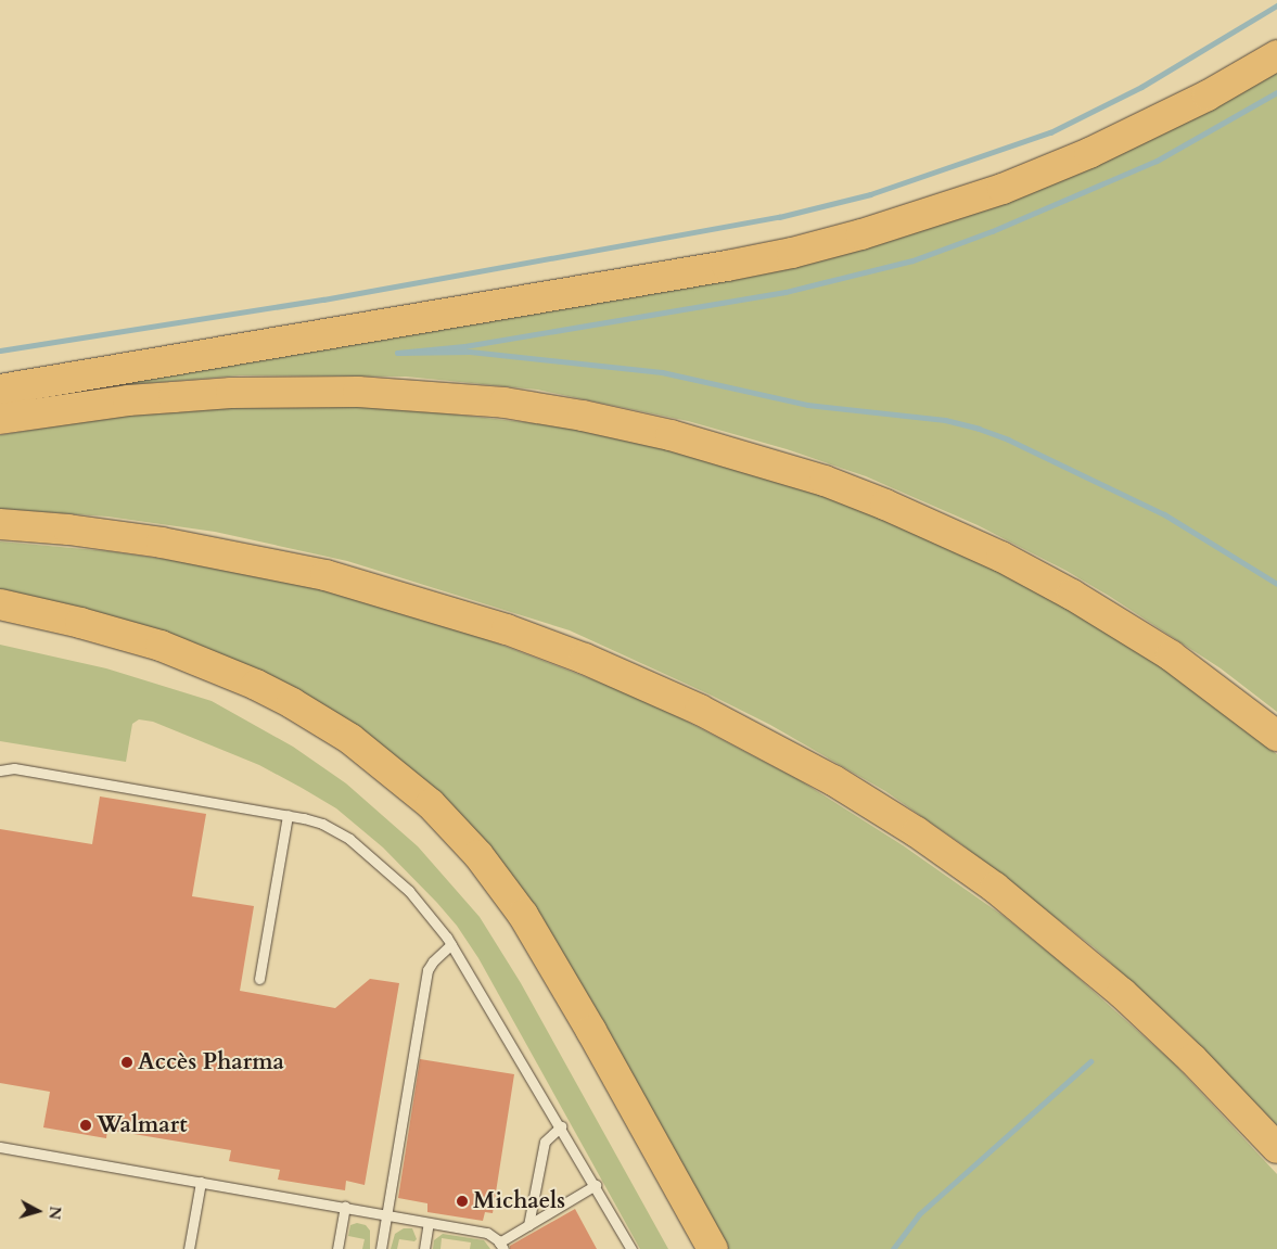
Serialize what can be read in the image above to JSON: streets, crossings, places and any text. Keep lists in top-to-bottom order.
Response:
{
  "places": ["Accès Pharma", "Walmart", "Michaels"],
  "north": "right"
}
